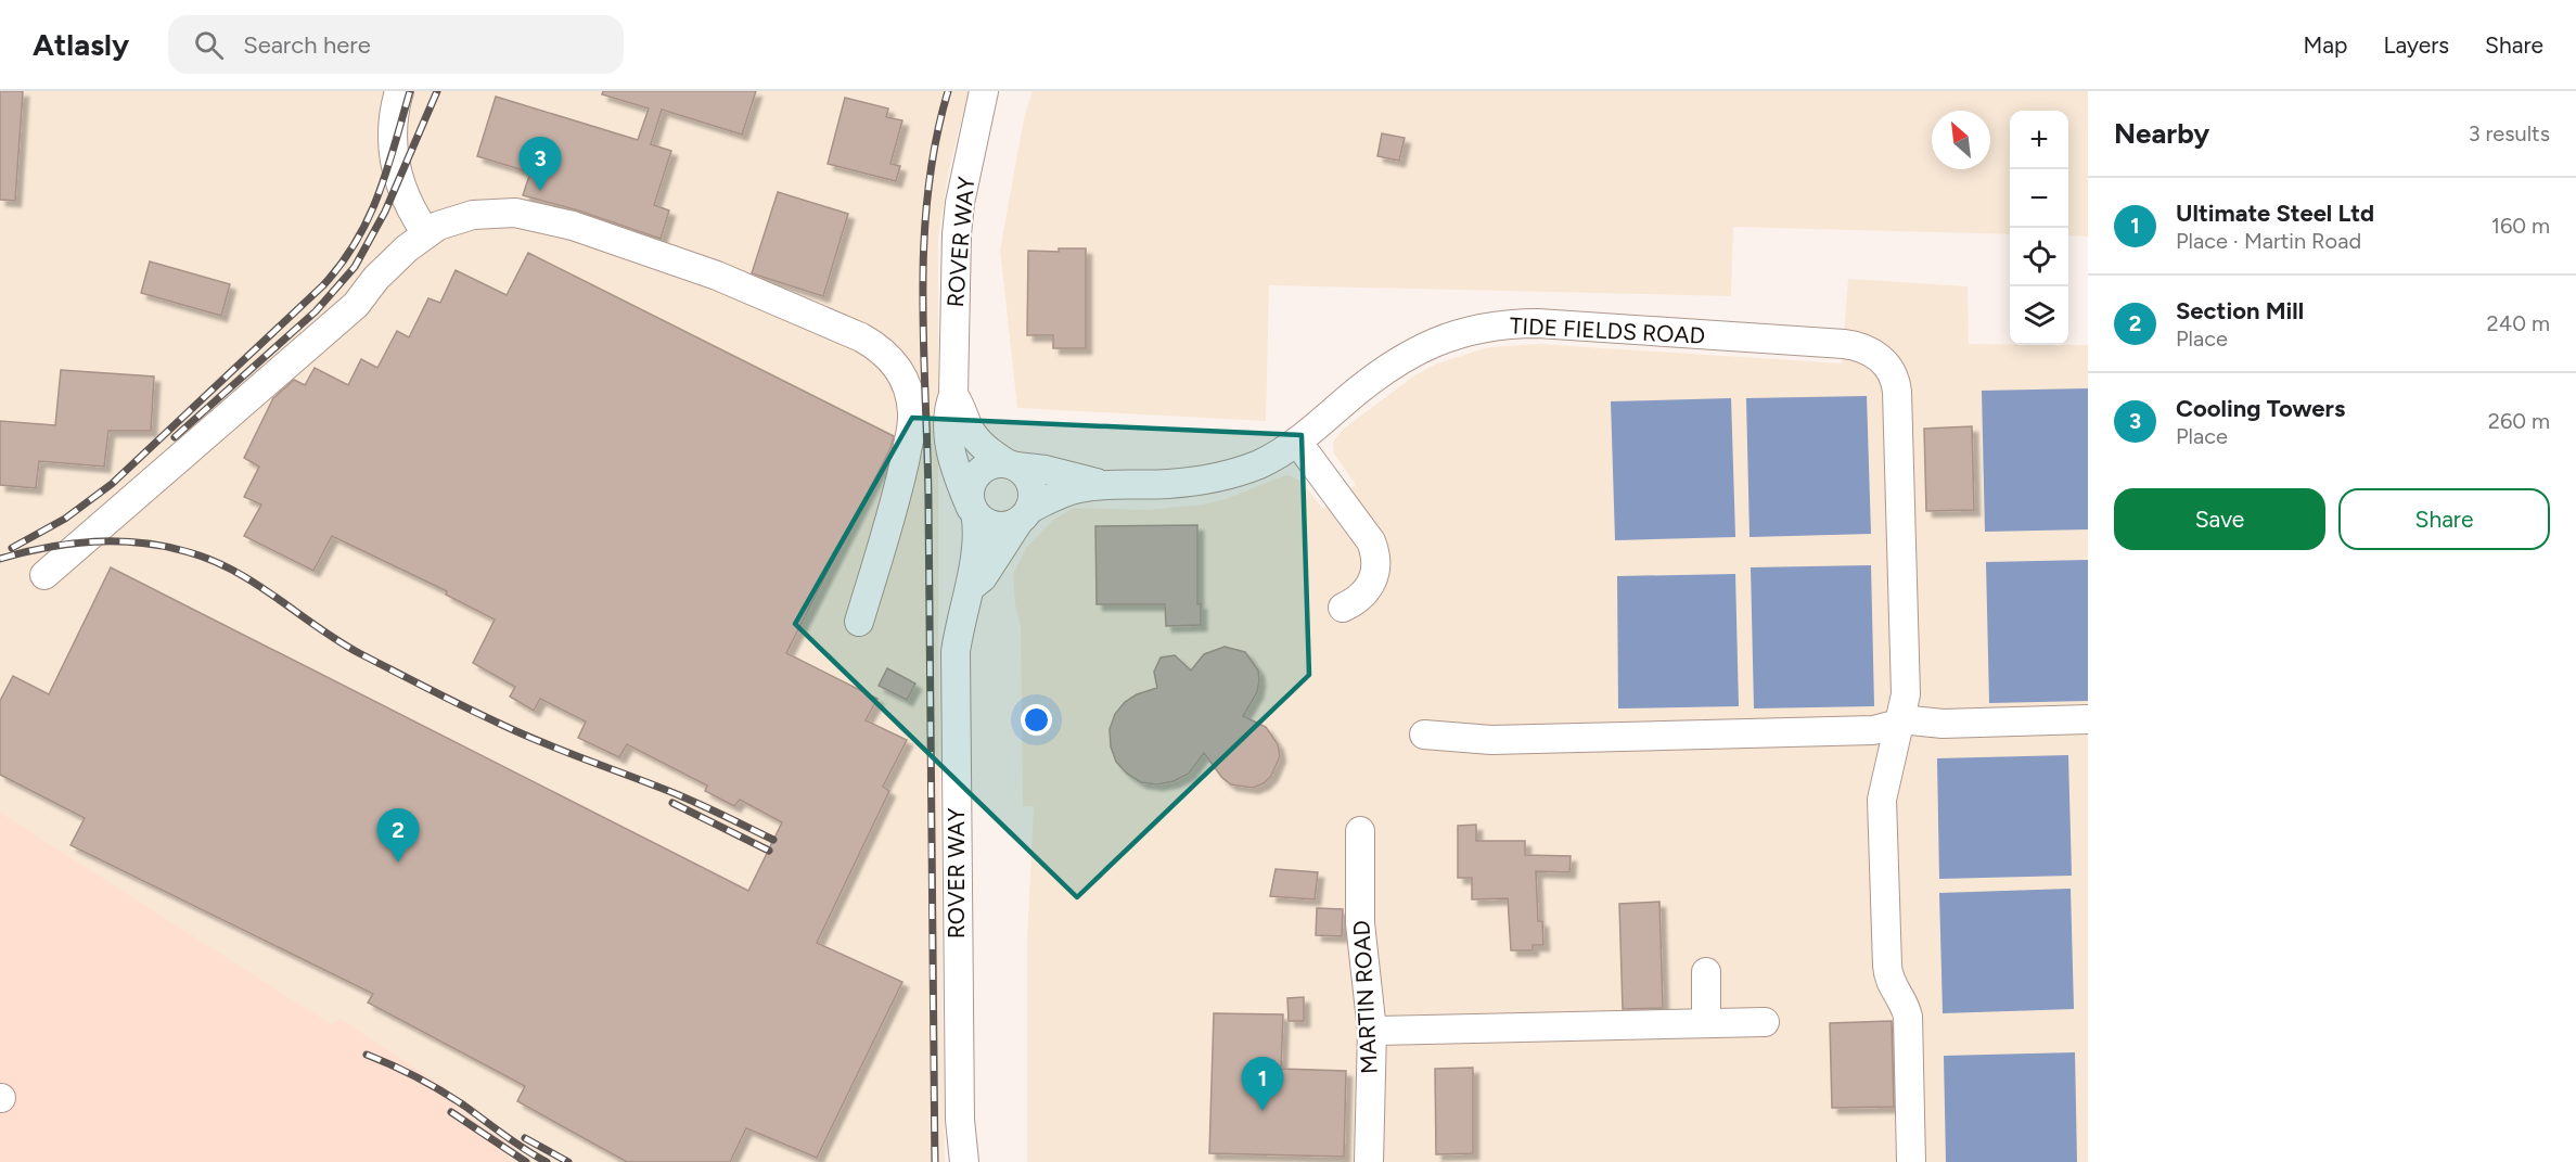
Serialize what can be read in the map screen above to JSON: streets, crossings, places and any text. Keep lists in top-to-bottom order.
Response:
{
  "streets": {
    "street": ["ROVER WAY", "TIDE FIELDS ROAD", "MARTIN ROAD"]
  },
  "crossings": [
    ["ROVER WAY", "TIDE FIELDS ROAD"]
  ],
  "north": "top left",
  "page": {
    "header": "Atlasly",
    "search": "Search here",
    "nav": ["Map", "Layers", "Share"],
    "heading": ["Nearby", "3 results"],
    "map_buttons": ["+", "−"],
    "pins": ["3", "2", "1"],
    "list": [
      {
        "mark": "1",
        "name": "Ultimate Steel Ltd",
        "note": "Place · Martin Road",
        "value": "160 m"
      },
      {
        "mark": "2",
        "name": "Section Mill",
        "note": "Place",
        "value": "240 m"
      },
      {
        "mark": "3",
        "name": "Cooling Towers",
        "note": "Place",
        "value": "260 m"
      }
    ],
    "buttons": ["Save", "Share"]
  }
}
